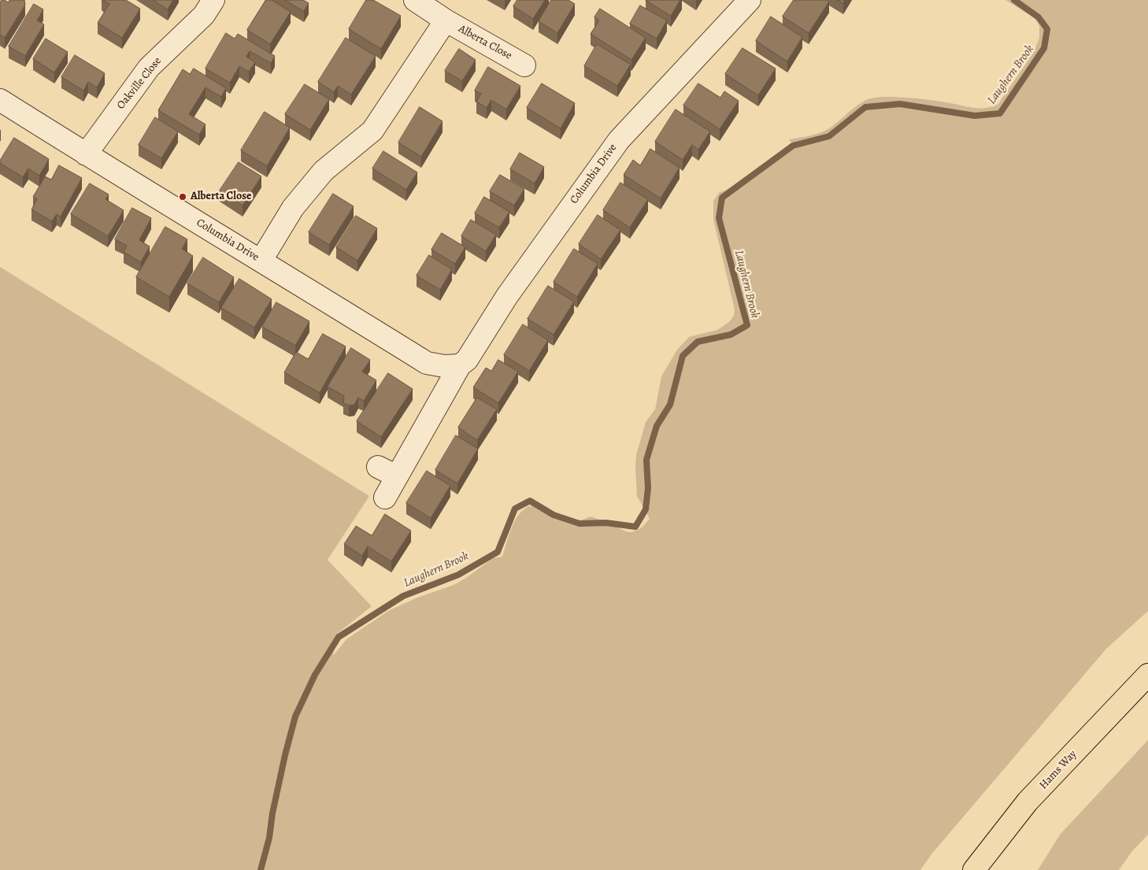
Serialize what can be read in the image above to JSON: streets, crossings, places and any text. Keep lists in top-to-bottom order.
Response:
{
  "streets": {
    "highway": ["Hams Way"],
    "street": ["Alberta Close", "Oakville Close", "Columbia Drive"]
  },
  "crossings": [
    ["Alberta Close", "Columbia Drive"],
    ["Oakville Close", "Columbia Drive"]
  ],
  "water": ["Laughern Brook"],
  "places": ["Alberta Close"]
}
